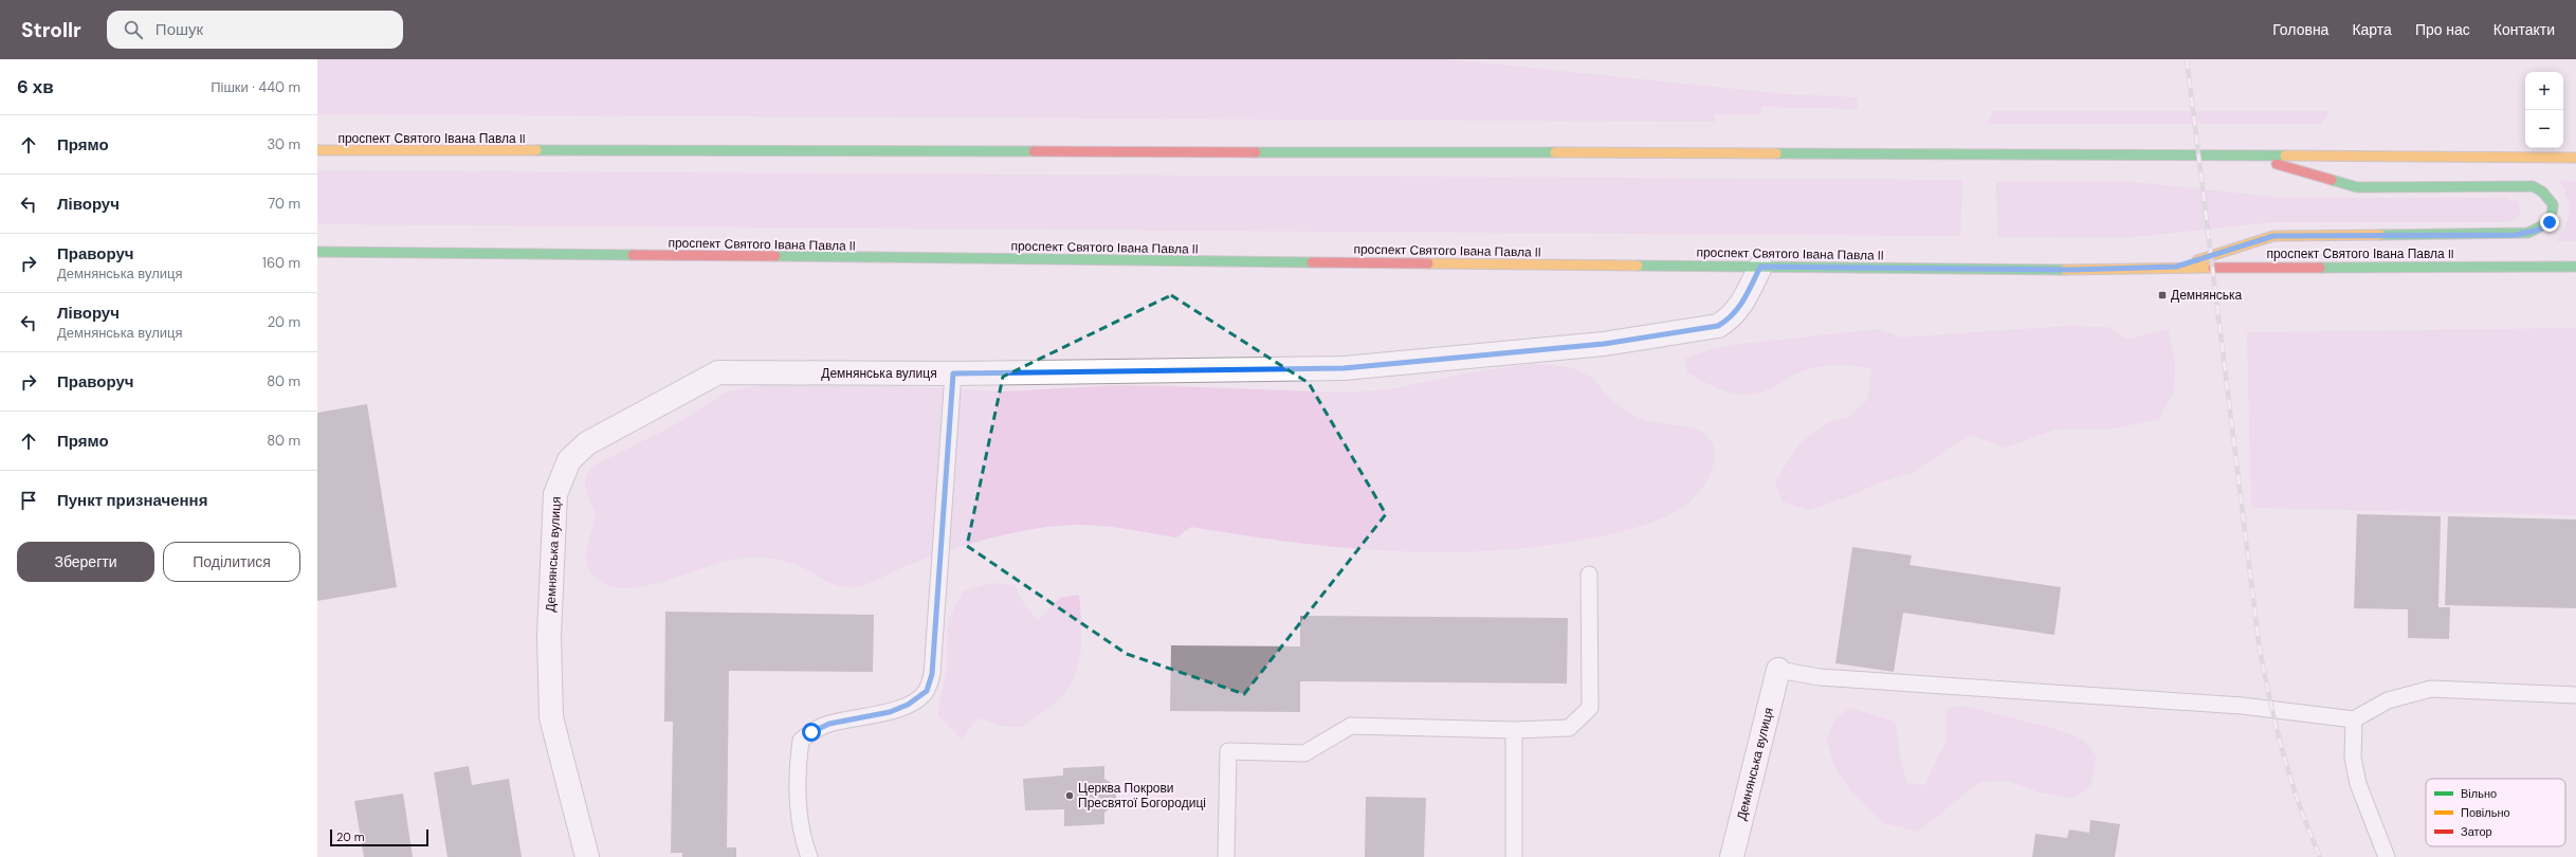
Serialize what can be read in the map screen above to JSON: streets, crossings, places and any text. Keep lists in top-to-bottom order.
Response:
{
  "streets": {
    "main road": ["проспект Святого Івана Павла II"],
    "street": ["Демнянська вулиця"]
  },
  "crossings": [
    ["проспект Святого Івана Павла II", "Демнянська вулиця"]
  ],
  "places": {
    "transit": ["Демнянська"],
    "other": ["Церква Покрови Пресвятої Богородиці"]
  },
  "legend": ["Вільно", "Повільно", "Затор"],
  "scale_bar": "20 m",
  "page": {
    "header": "Strollr",
    "search": "Пошук",
    "nav": [
      "Головна",
      "Карта",
      "Про нас",
      "Контакти"
    ],
    "heading": ["6 хв", "Пішки · 440 m"],
    "map_buttons": ["+", "−"],
    "list": [
      ["Прямо", "30 m"],
      ["Ліворуч", "70 m"],
      ["Праворуч", "Демнянська вулиця", "160 m"],
      ["Ліворуч", "Демнянська вулиця", "20 m"],
      ["Праворуч", "80 m"],
      ["Прямо", "80 m"],
      "Пункт призначення"
    ],
    "buttons": ["Зберегти", "Поділитися"],
    "scale": "20 m"
  }
}
